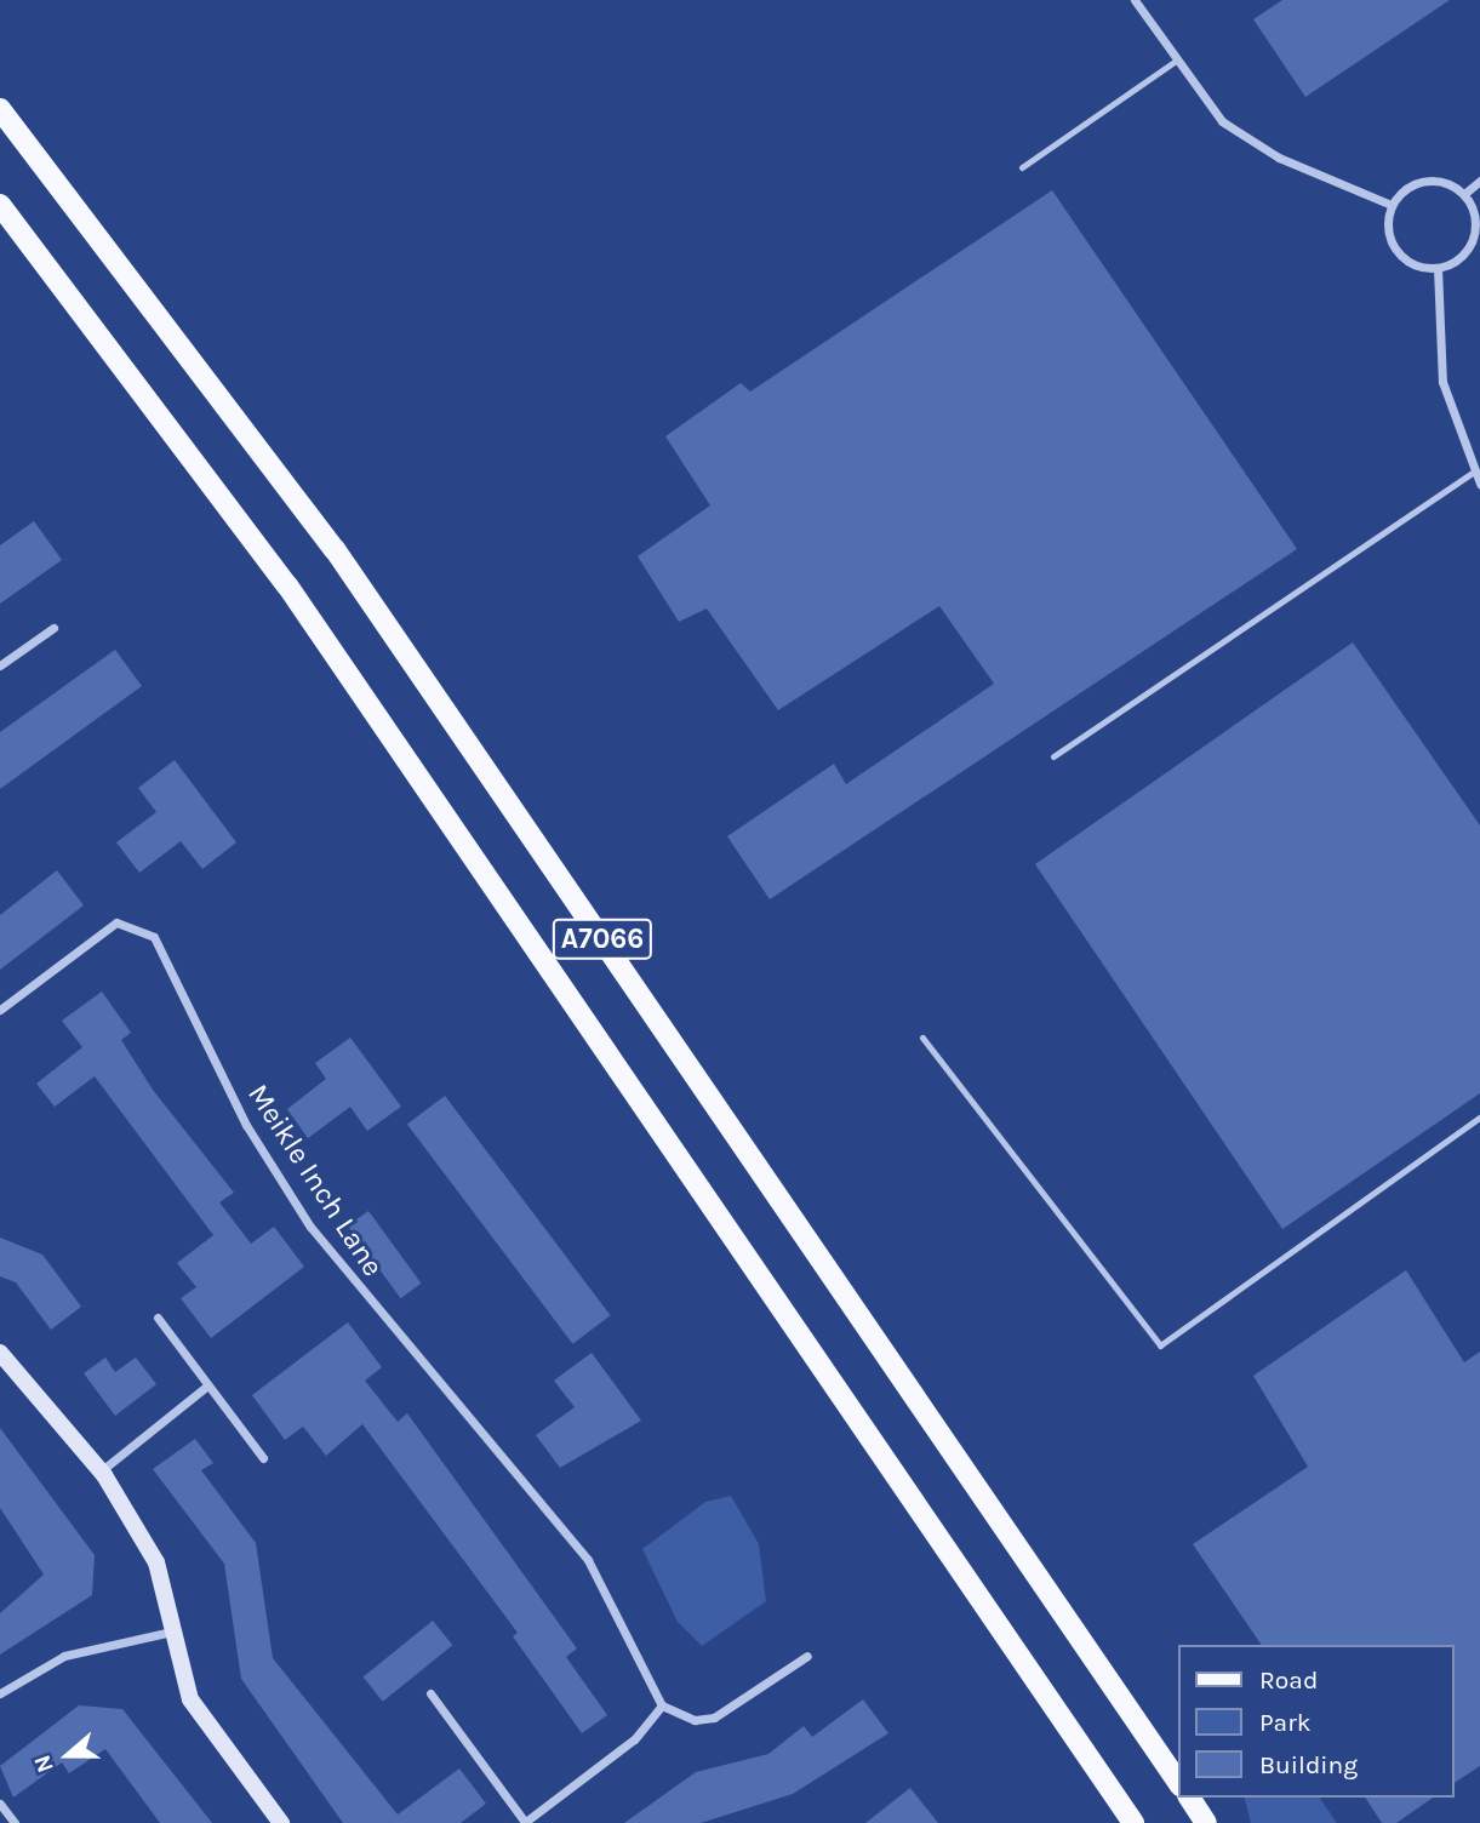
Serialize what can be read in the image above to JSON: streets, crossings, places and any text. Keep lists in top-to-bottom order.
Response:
{
  "streets": {
    "main road": ["A7066"],
    "street": ["Meikle Inch Lane"]
  },
  "legend": ["Road", "Park", "Building"],
  "north": "left"
}
